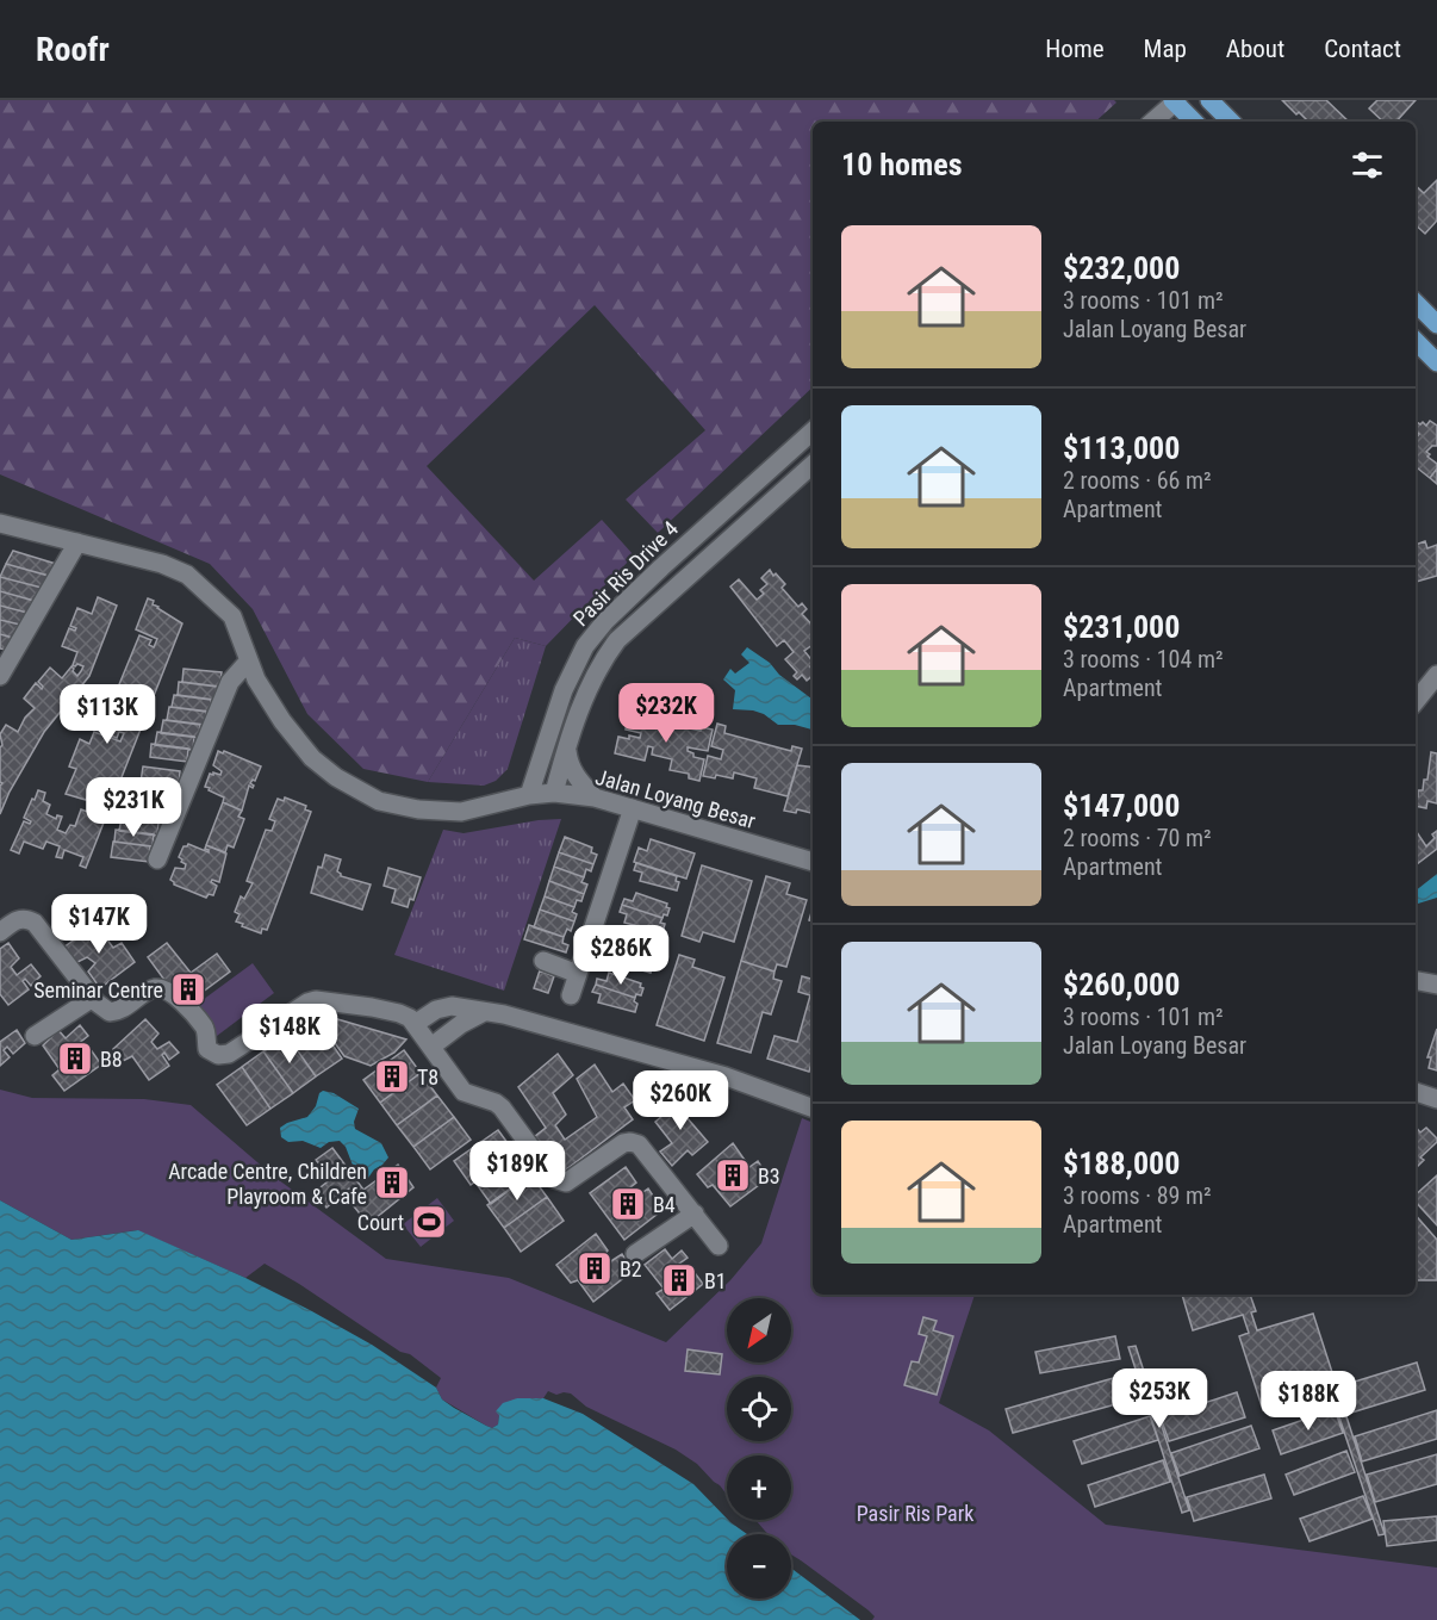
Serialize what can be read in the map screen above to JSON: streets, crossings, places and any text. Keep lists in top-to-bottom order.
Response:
{
  "streets": {
    "street": ["Pasir Ris Drive 4", "Jalan Loyang Besar"]
  },
  "crossings": [
    ["Pasir Ris Drive 4", "Jalan Loyang Besar"]
  ],
  "parks": ["Pasir Ris Park"],
  "places": {
    "building": [
      "Seminar Centre",
      "B8",
      "T8",
      "B3",
      "Arcade Centre, Children Playroom & Cafe",
      "B4",
      "B2",
      "B1"
    ],
    "sports": ["Court"]
  },
  "north": "bottom left",
  "page": {
    "header": "Roofr",
    "nav": [
      "Home",
      "Map",
      "About",
      "Contact"
    ],
    "heading": "10 homes",
    "list": [
      {
        "name": "$232,000",
        "note": "3 rooms · 101 m² · Jalan Loyang Besar"
      },
      {
        "name": "$113,000",
        "note": "2 rooms · 66 m² · Apartment"
      },
      {
        "name": "$231,000",
        "note": "3 rooms · 104 m² · Apartment"
      },
      {
        "name": "$147,000",
        "note": "2 rooms · 70 m² · Apartment"
      },
      {
        "name": "$260,000",
        "note": "3 rooms · 101 m² · Jalan Loyang Besar"
      },
      {
        "name": "$188,000",
        "note": "3 rooms · 89 m² · Apartment"
      }
    ],
    "price": [
      "$232K",
      "$113K",
      "$231K",
      "$147K",
      "$286K",
      "$148K",
      "$260K",
      "$189K",
      "$253K",
      "$188K"
    ],
    "map_buttons": ["+", "−"]
  }
}
